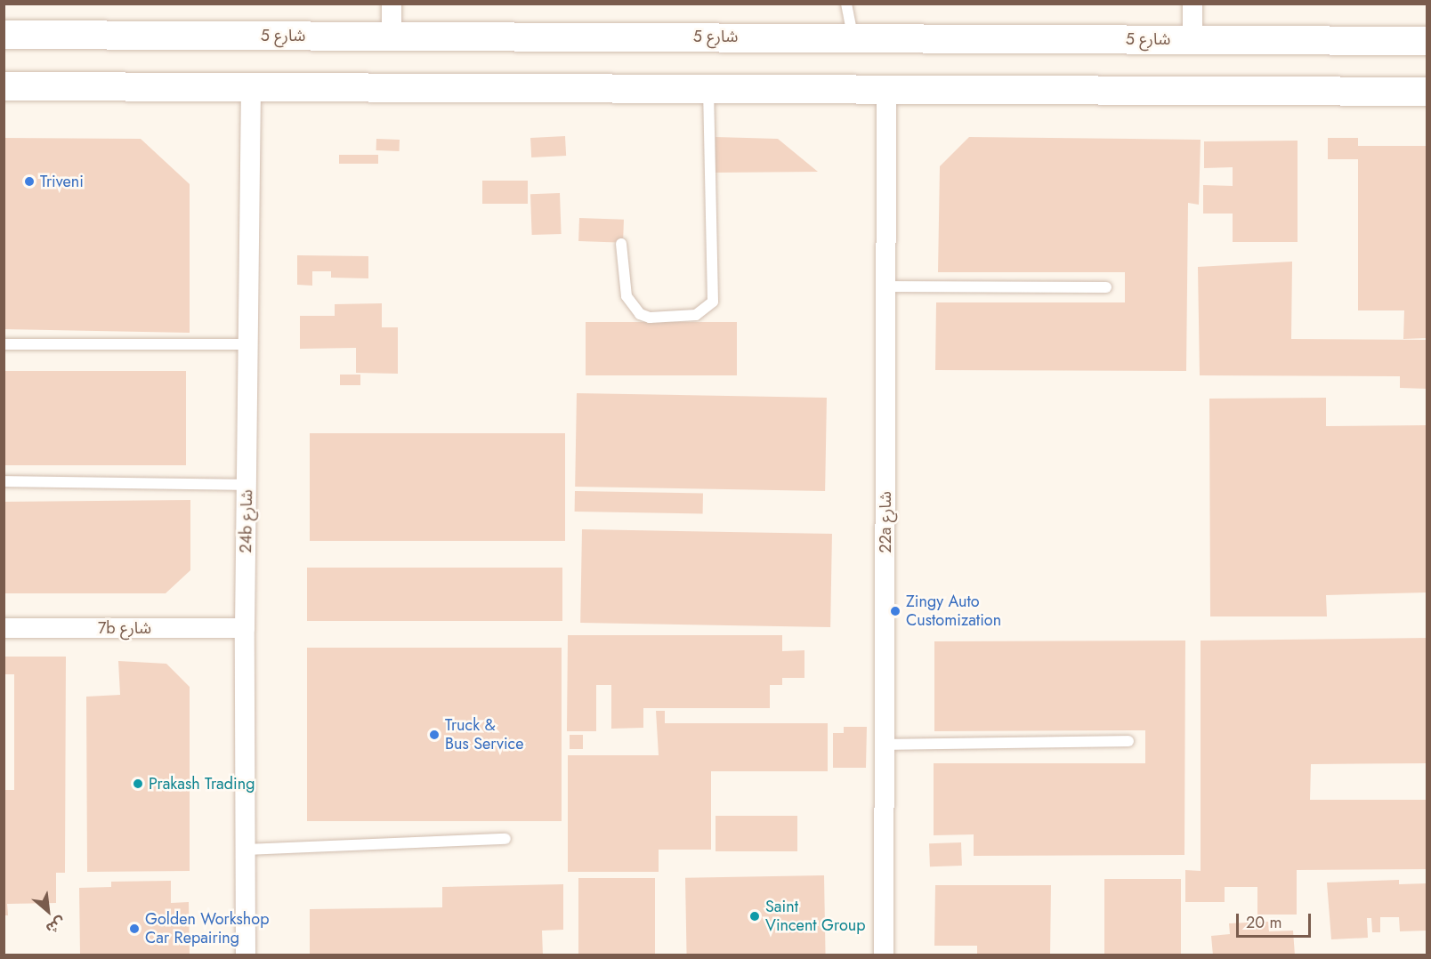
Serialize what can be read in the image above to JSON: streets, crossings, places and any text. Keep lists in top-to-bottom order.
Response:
{
  "streets": {
    "street": [
      "شارع 5",
      "24b شارع",
      "22a شارع",
      "7b شارع"
    ]
  },
  "crossings": [
    ["24b شارع", "7b شارع"]
  ],
  "places": [
    "Triveni",
    "Zingy Auto Customization",
    "Truck & Bus Service",
    "Prakash Trading",
    "Saint Vincent Group",
    "Golden Workshop Car Repairing"
  ],
  "scale_bar": "20 m",
  "north": "bottom right"
}
